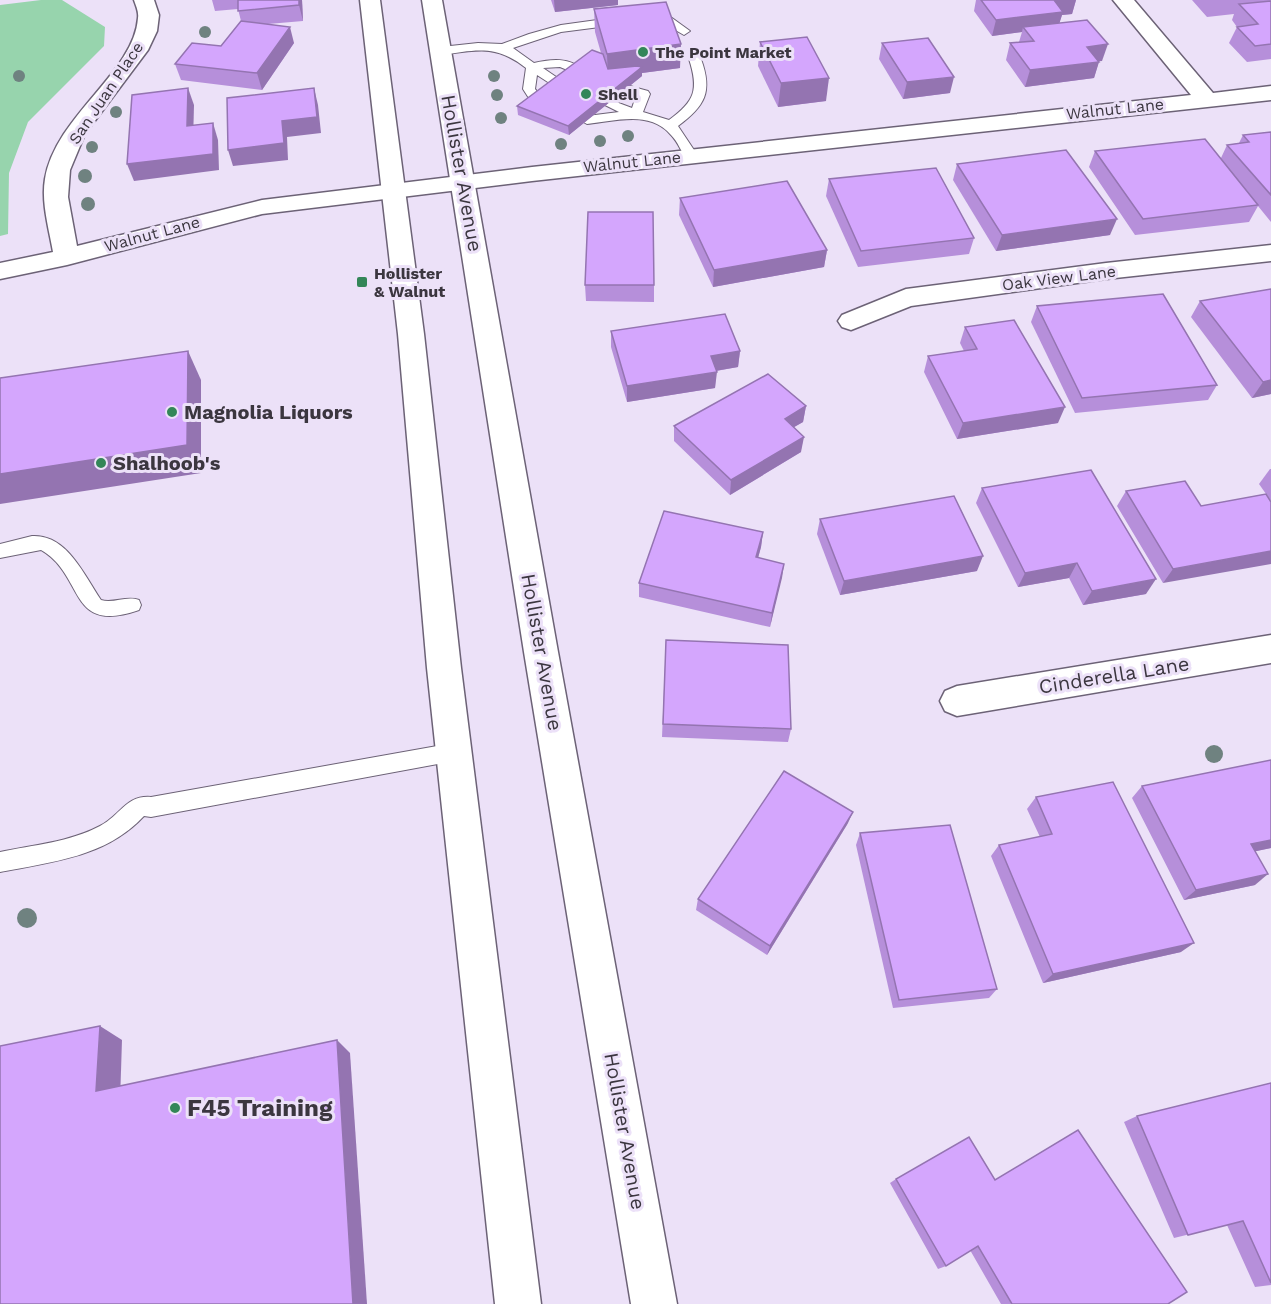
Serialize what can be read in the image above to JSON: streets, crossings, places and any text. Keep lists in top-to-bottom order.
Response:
{
  "streets": {
    "street": [
      "San Juan Place",
      "Walnut Lane",
      "Hollister Avenue",
      "Oak View Lane",
      "Cinderella Lane"
    ]
  },
  "crossings": [
    ["San Juan Place", "Walnut Lane"],
    ["Walnut Lane", "Hollister Avenue"]
  ],
  "places": {
    "other": [
      "The Point Market",
      "Shell",
      "Magnolia Liquors",
      "Shalhoob's",
      "F45 Training"
    ],
    "transit": ["Hollister & Walnut"]
  }
}
